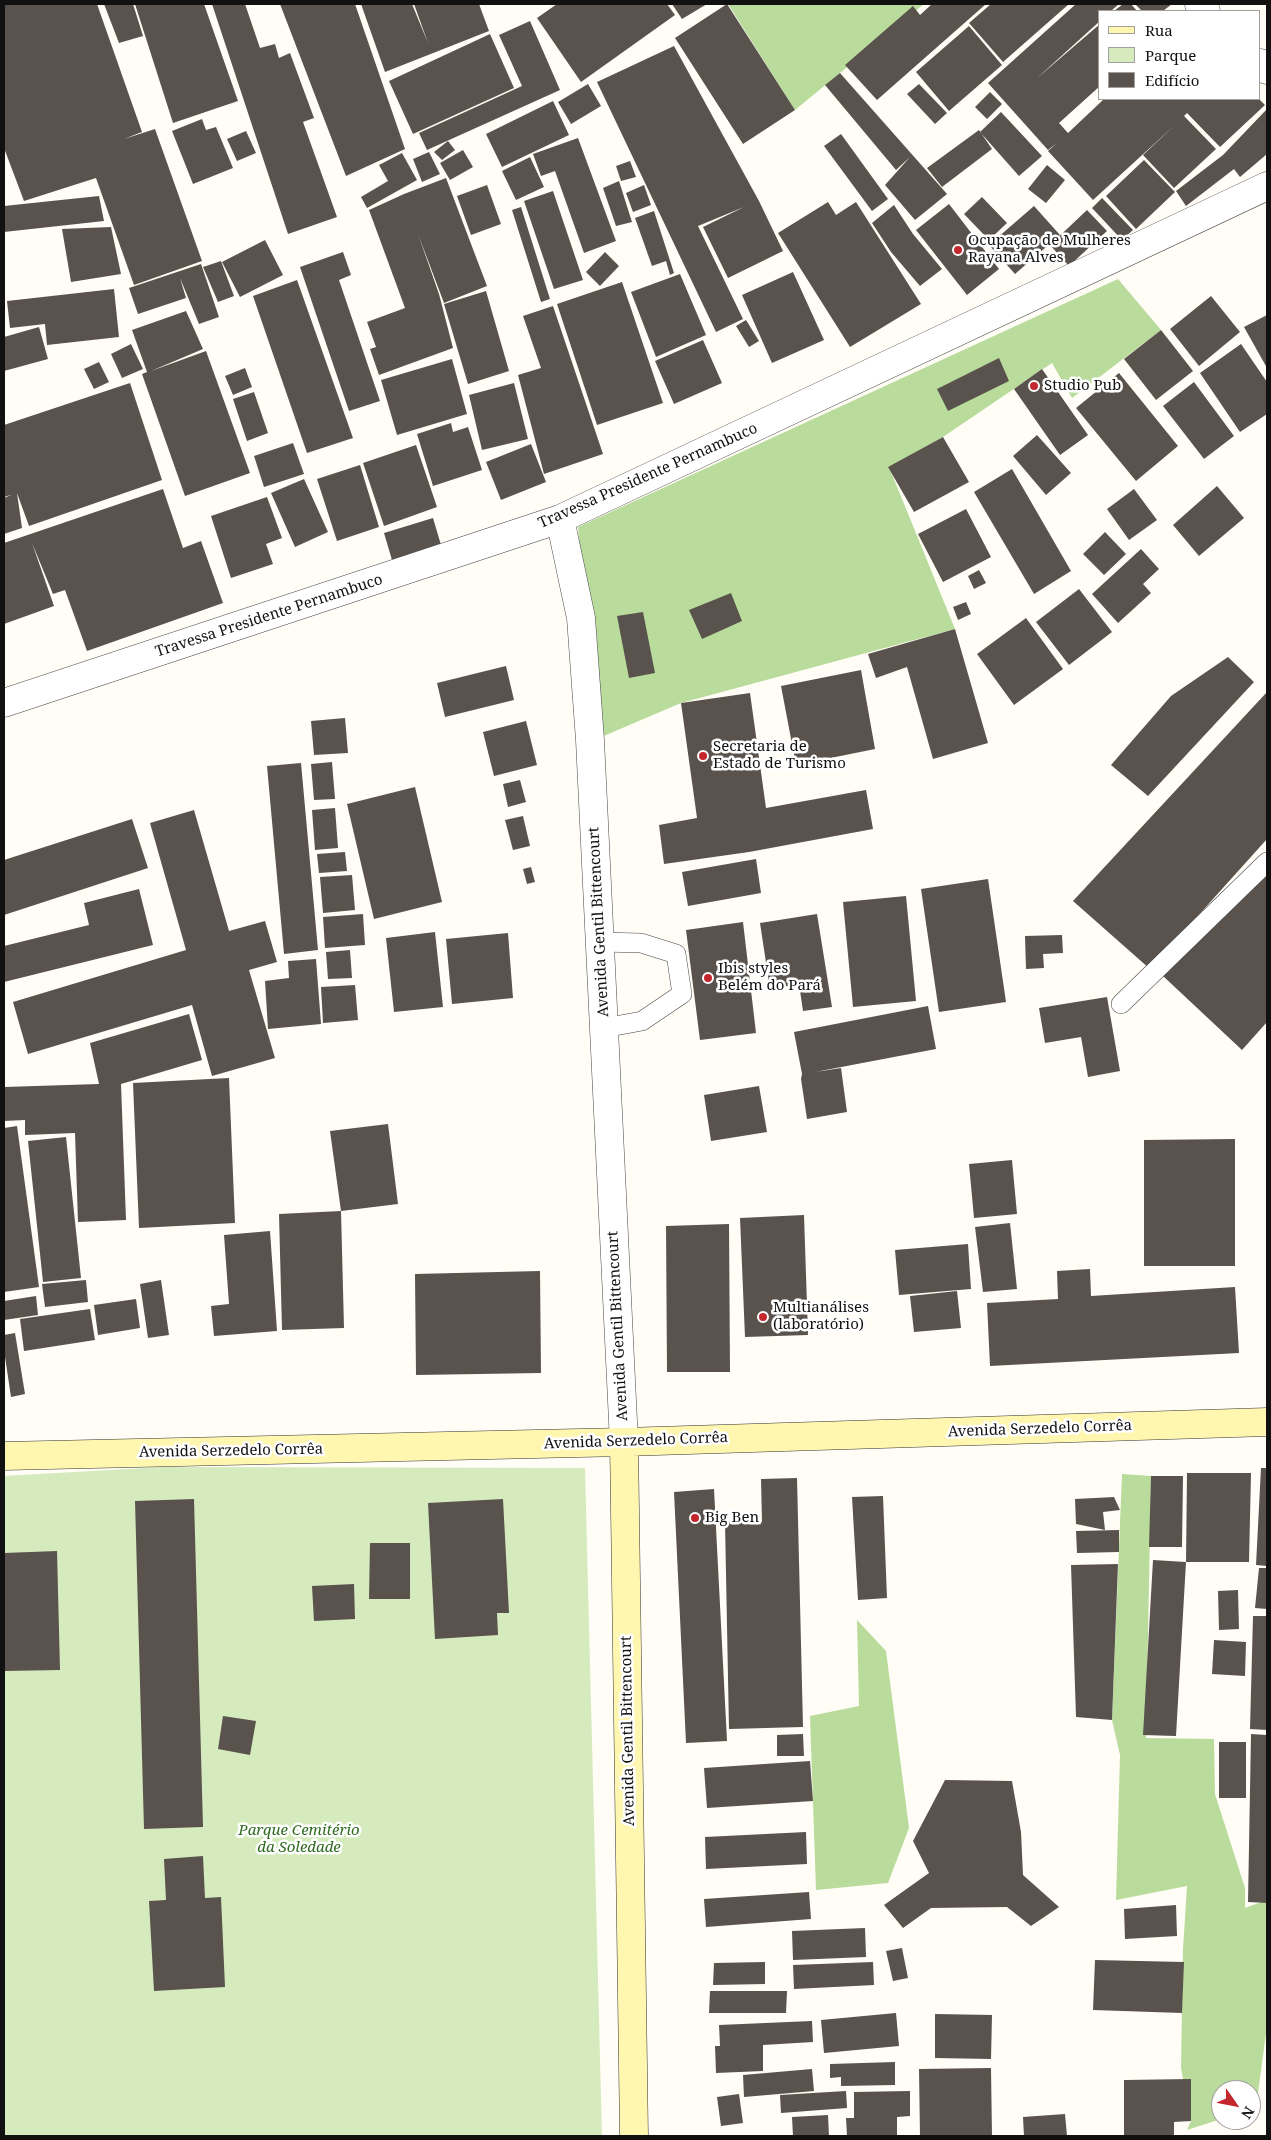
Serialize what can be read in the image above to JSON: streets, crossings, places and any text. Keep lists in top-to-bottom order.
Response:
{
  "streets": {
    "main road": ["Avenida Gentil Bittencourt", "Avenida Serzedelo Corrêa"],
    "street": ["Travessa Presidente Pernambuco"]
  },
  "crossings": [
    ["Travessa Presidente Pernambuco", "Avenida Gentil Bittencourt"],
    ["Avenida Gentil Bittencourt", "Avenida Serzedelo Corrêa"]
  ],
  "parks": ["Parque Cemitério da Soledade"],
  "places": [
    "Ocupação de Mulheres Rayana Alves",
    "Studio Pub",
    "Secretaria de Estado de Turismo",
    "Ibis styles Belém do Pará",
    "Multianálises (laboratório)",
    "Big Ben"
  ],
  "legend": ["Rua", "Parque", "Edifício"],
  "north": "bottom right"
}
